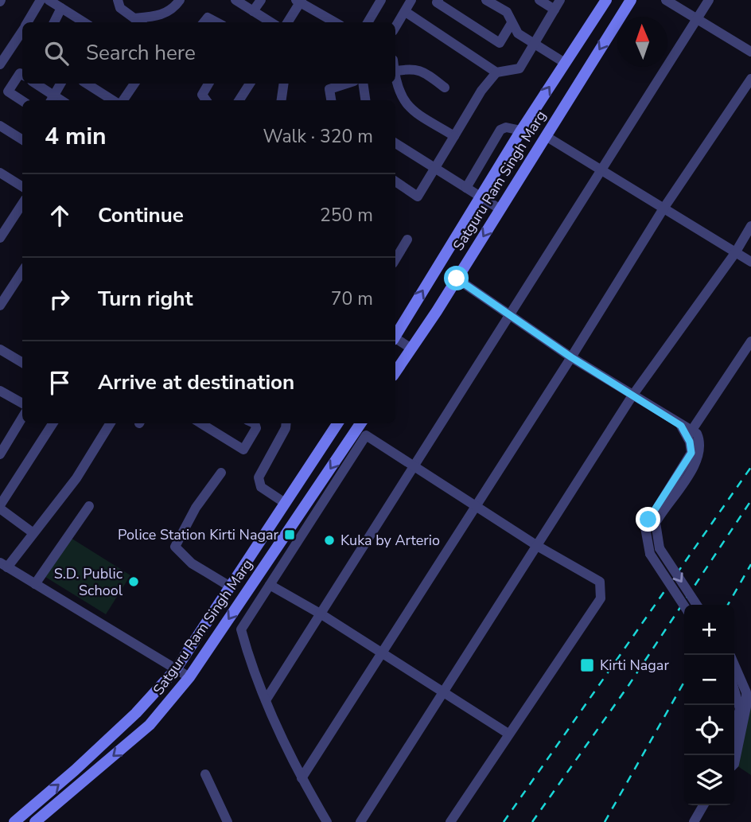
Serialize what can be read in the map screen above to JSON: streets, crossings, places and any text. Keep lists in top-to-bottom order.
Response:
{
  "streets": {
    "main road": ["Satguru Ram Singh Marg"]
  },
  "places": {
    "transit": ["Police Station Kirti Nagar", "Kirti Nagar"],
    "other": ["Kuka by Arterio", "S.D. Public School"]
  },
  "north": "top",
  "page": {
    "search": "Search here",
    "heading": ["4 min", "Walk · 320 m"],
    "list": [
      ["Continue", "250 m"],
      ["Turn right", "70 m"],
      "Arrive at destination"
    ],
    "map_buttons": ["+", "−"]
  }
}
